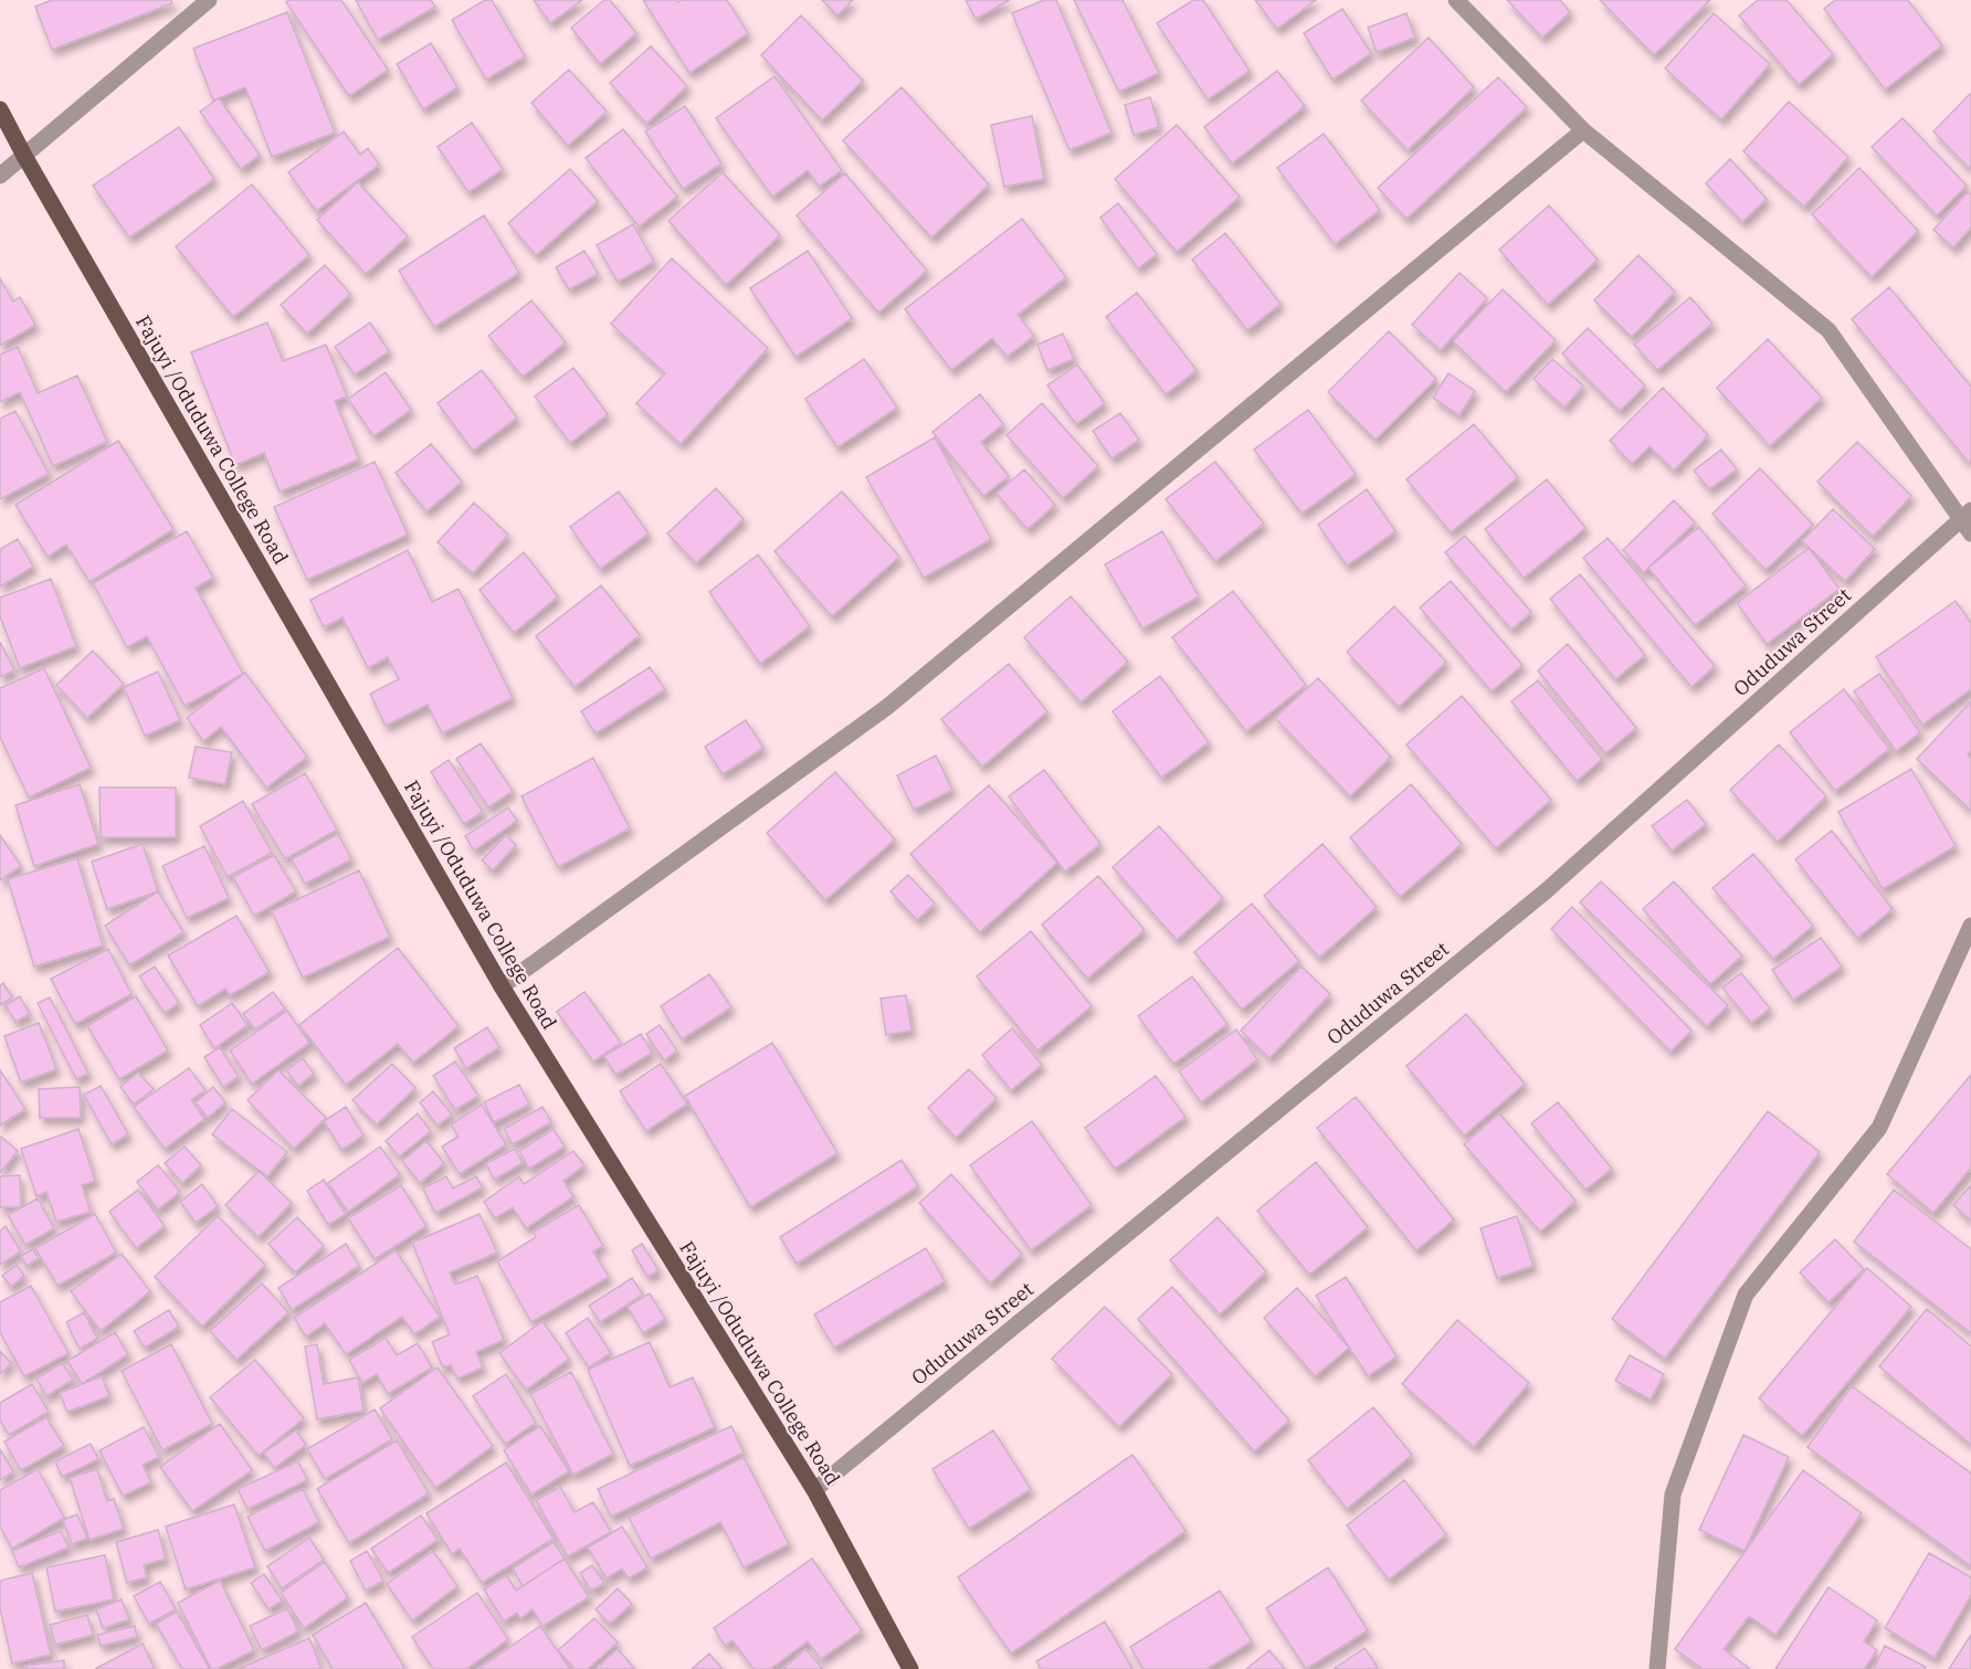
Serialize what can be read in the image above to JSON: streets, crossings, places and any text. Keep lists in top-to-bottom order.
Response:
{
  "streets": {
    "main road": ["Fajuyi /Oduduwa College Road"],
    "street": ["Oduduwa Street"]
  },
  "crossings": [
    ["Fajuyi /Oduduwa College Road", "Oduduwa Street"]
  ]
}
